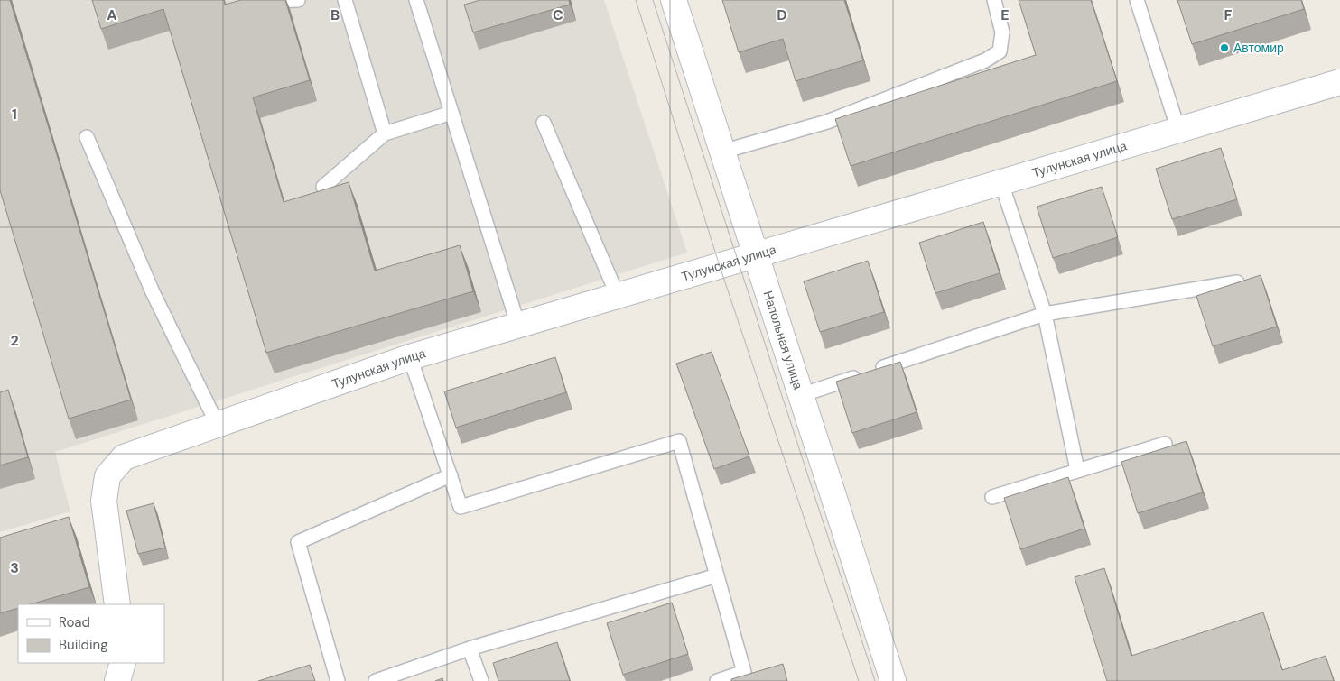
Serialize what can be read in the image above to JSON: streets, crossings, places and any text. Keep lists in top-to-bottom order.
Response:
{
  "streets": {
    "street": ["Тулунская улица", "Напольная улица"]
  },
  "crossings": [
    ["Тулунская улица", "Напольная улица"]
  ],
  "places": ["Автомир"],
  "legend": ["Road", "Building"],
  "grid": {
    "columns": [
      "A",
      "B",
      "C",
      "D",
      "E",
      "F"
    ],
    "rows": ["1", "2", "3"]
  }
}
